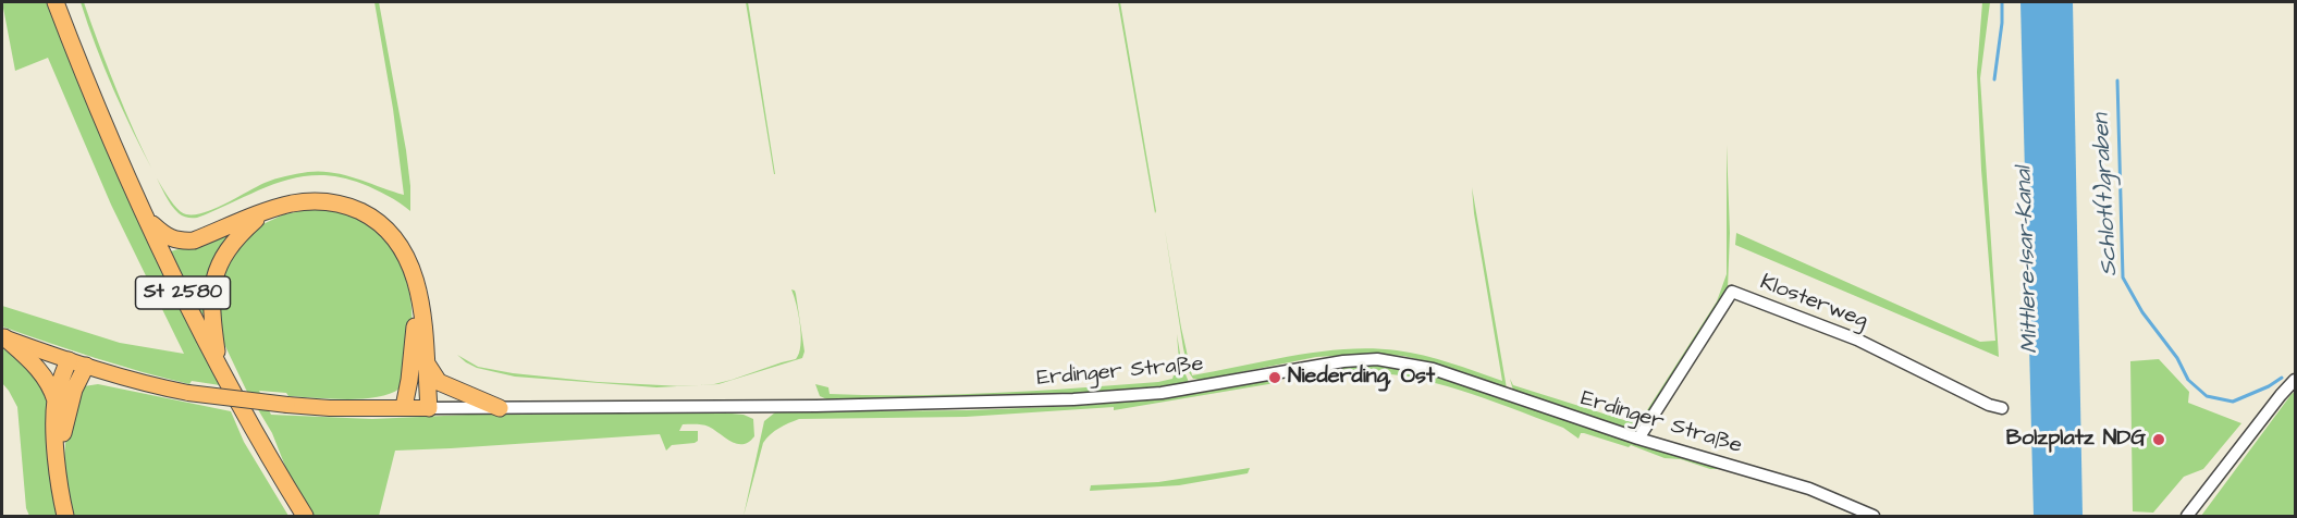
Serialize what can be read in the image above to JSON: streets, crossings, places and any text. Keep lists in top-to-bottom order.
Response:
{
  "streets": {
    "highway": ["St 2580"],
    "street": ["Klosterweg", "Erdinger Straße"]
  },
  "crossings": [
    ["Klosterweg", "Erdinger Straße"]
  ],
  "water": ["Schlot(t)graben", "Mittlere-Isar-Kanal"],
  "places": ["Niederding, Ost", "Bolzplatz NDG"]
}
